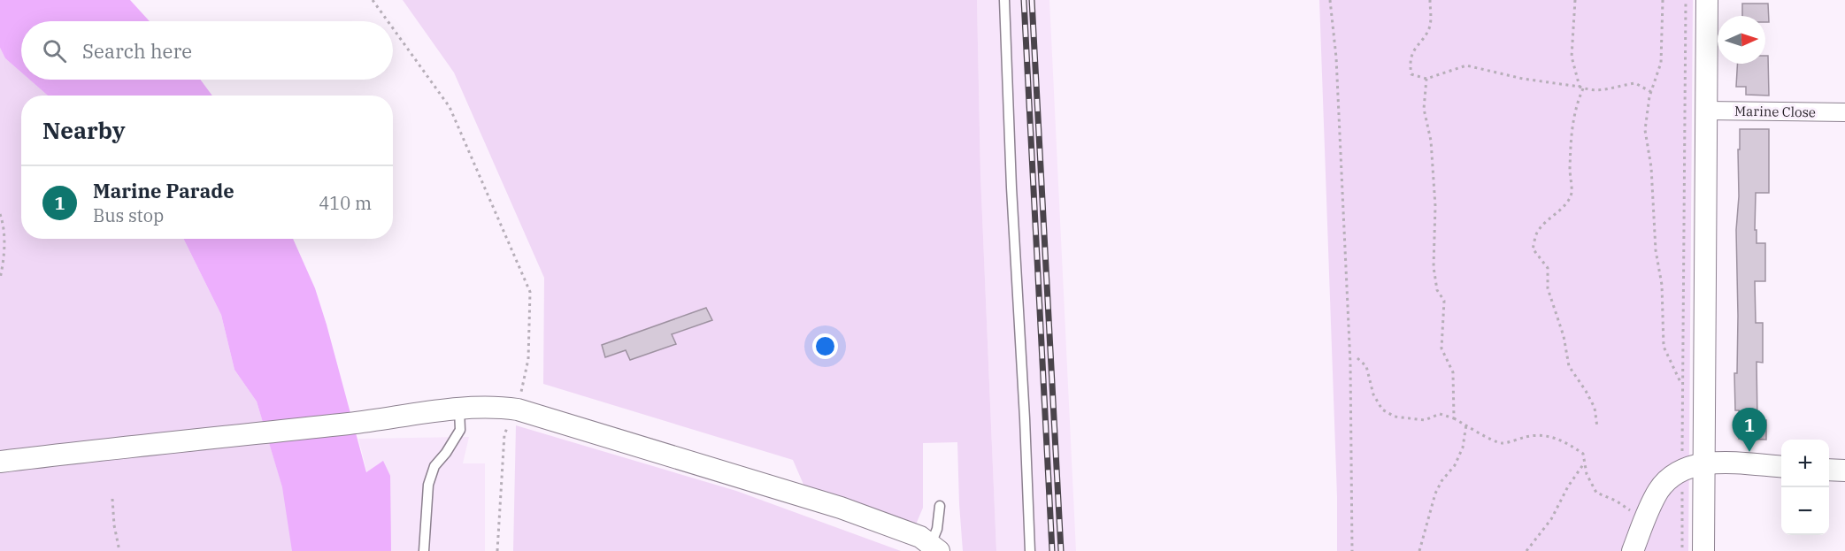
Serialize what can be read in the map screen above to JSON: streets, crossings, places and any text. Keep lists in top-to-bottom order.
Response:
{
  "streets": {
    "street": ["Marine Close"]
  },
  "north": "right",
  "page": {
    "search": "Search here",
    "heading": "Nearby",
    "list": [
      {
        "mark": "1",
        "name": "Marine Parade",
        "note": "Bus stop",
        "value": "410 m"
      }
    ],
    "pins": "1",
    "map_buttons": ["+", "−"]
  }
}
